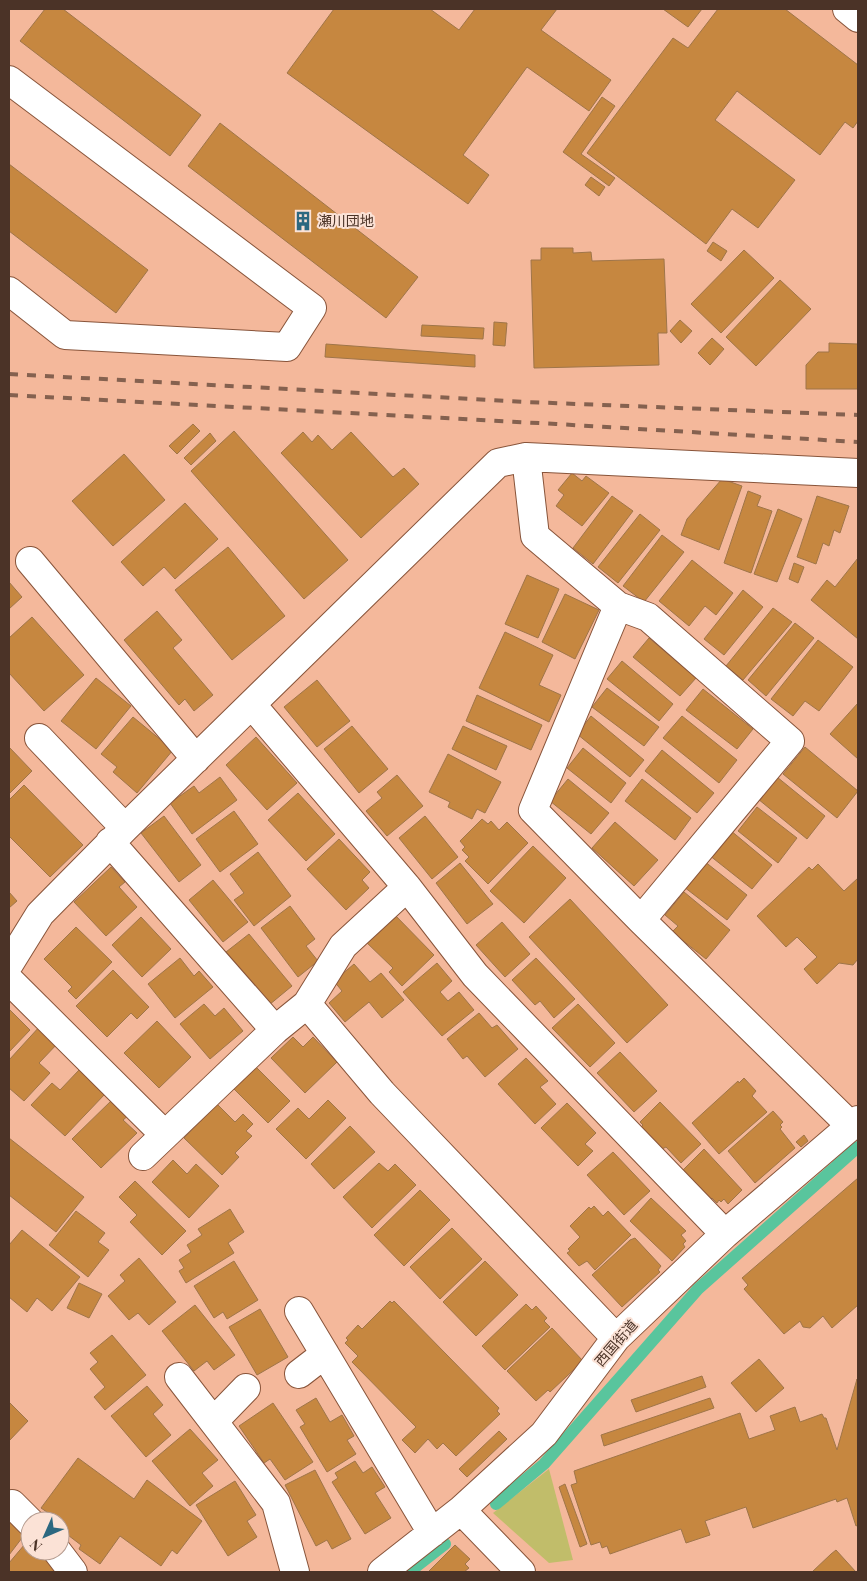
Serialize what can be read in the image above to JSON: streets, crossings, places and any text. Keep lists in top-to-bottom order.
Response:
{
  "streets": {
    "main road": ["西国街道"]
  },
  "places": {
    "building": ["瀬川団地"]
  },
  "north": "bottom left"
}
